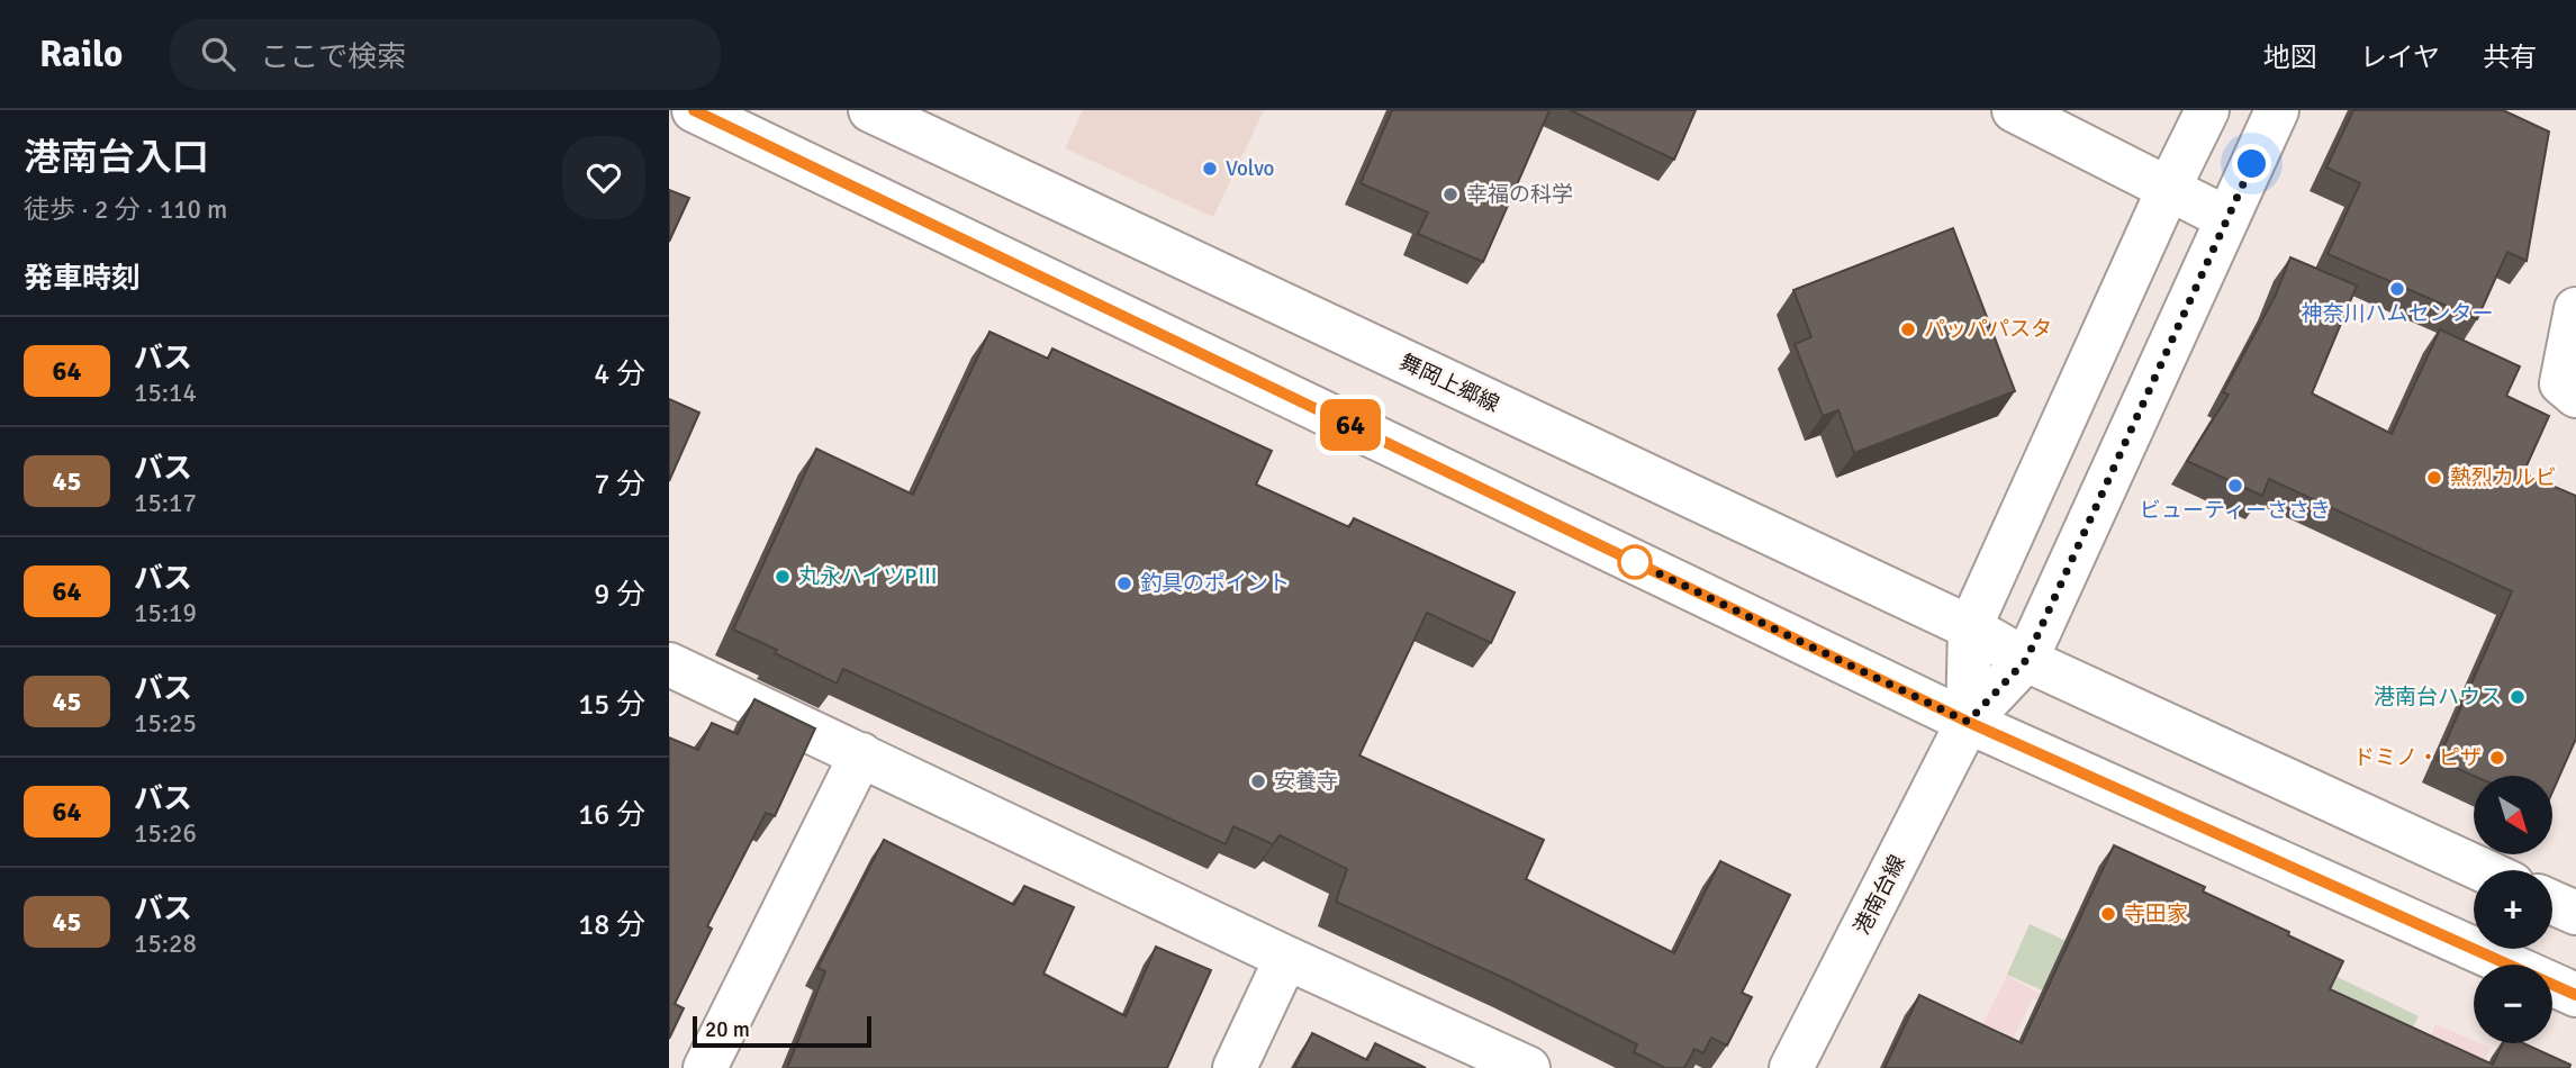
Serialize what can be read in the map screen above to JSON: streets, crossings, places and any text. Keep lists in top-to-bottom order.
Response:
{
  "streets": {
    "street": ["舞岡上郷線", "港南台線"]
  },
  "places": [
    "Volvo",
    "幸福の科学",
    "神奈川ハムセンター",
    "パッパパスタ",
    "熱烈カルビ",
    "ビューティーささき",
    "丸永ハイツPⅢ",
    "釣具のポイント",
    "港南台ハウス",
    "ドミノ・ピザ",
    "安養寺",
    "寺田家"
  ],
  "lines": ["bus line 64"],
  "scale_bar": "20 m",
  "north": "bottom right",
  "page": {
    "header": "Railo",
    "search": "ここで検索",
    "nav": ["地図", "レイヤ", "共有"],
    "heading": [
      ["港南台入口", "徒歩 · 2 分 · 110 m"],
      "発車時刻"
    ],
    "on_map": "64",
    "list": [
      {
        "mark": "64",
        "name": "バス",
        "note": "15:14",
        "value": "4 分"
      },
      {
        "mark": "45",
        "name": "バス",
        "note": "15:17",
        "value": "7 分"
      },
      {
        "mark": "64",
        "name": "バス",
        "note": "15:19",
        "value": "9 分"
      },
      {
        "mark": "45",
        "name": "バス",
        "note": "15:25",
        "value": "15 分"
      },
      {
        "mark": "64",
        "name": "バス",
        "note": "15:26",
        "value": "16 分"
      },
      {
        "mark": "45",
        "name": "バス",
        "note": "15:28",
        "value": "18 分"
      }
    ],
    "map_buttons": ["+", "−"],
    "scale": "20 m"
  }
}
